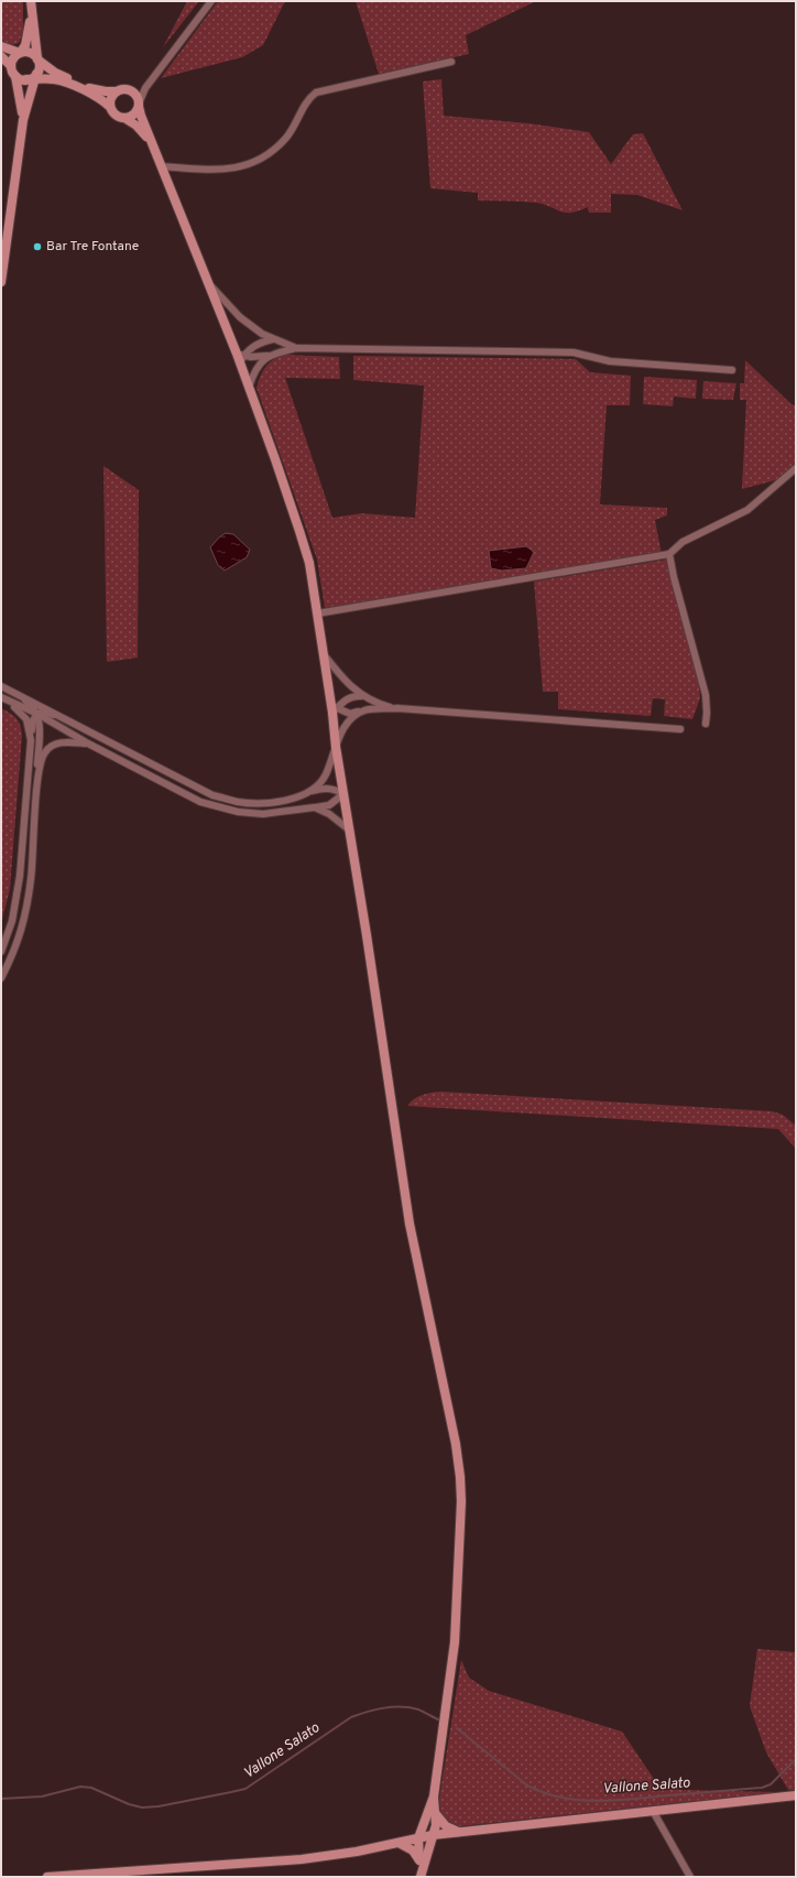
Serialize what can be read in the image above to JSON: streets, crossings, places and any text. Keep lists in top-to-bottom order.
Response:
{
  "water": ["Vallone Salato"],
  "places": ["Bar Tre Fontane"]
}
